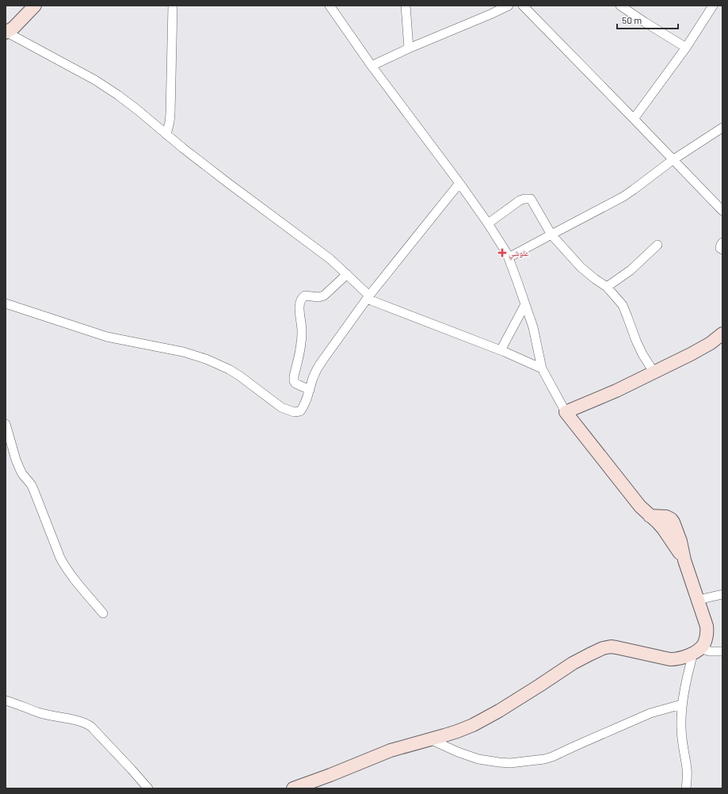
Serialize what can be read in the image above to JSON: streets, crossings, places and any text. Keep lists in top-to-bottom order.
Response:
{
  "places": {
    "health": ["علوشي"]
  },
  "scale_bar": "50 m"
}
